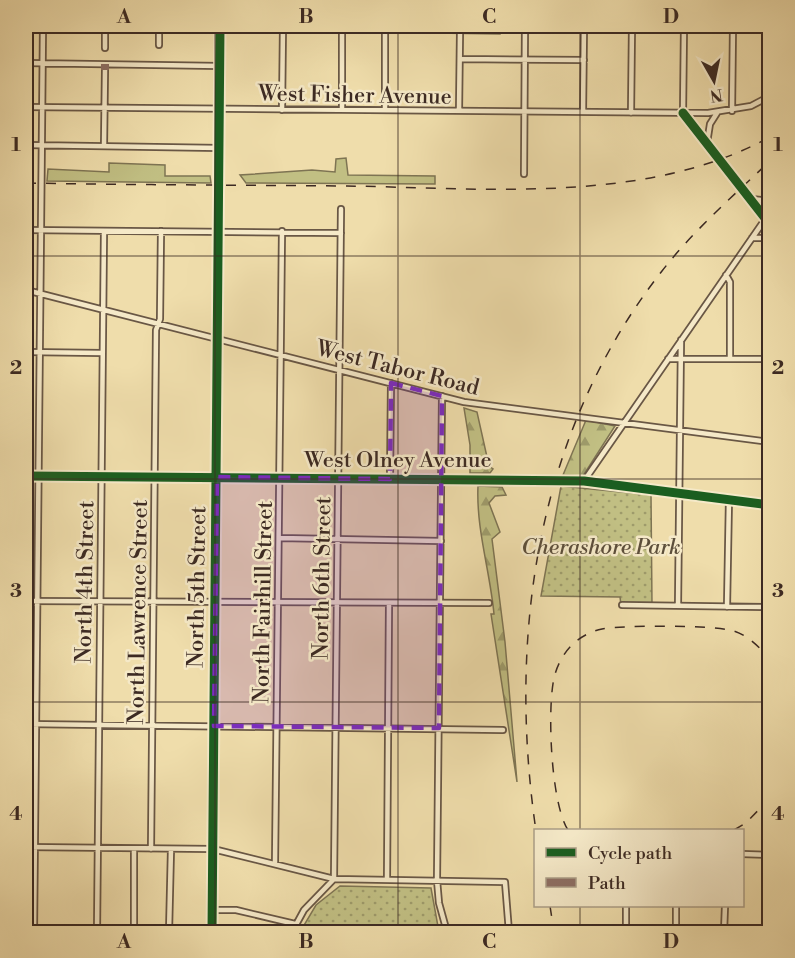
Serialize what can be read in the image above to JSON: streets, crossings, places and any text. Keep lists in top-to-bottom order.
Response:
{
  "streets": {
    "street": [
      "West Fisher Avenue",
      "West Tabor Road",
      "West Olney Avenue",
      "North 6th Street",
      "North 4th Street",
      "North 5th Street",
      "North Fairhill Street",
      "North Lawrence Street"
    ]
  },
  "crossings": [
    ["West Fisher Avenue", "North 5th Street"],
    ["West Tabor Road", "North 6th Street"],
    ["West Tabor Road", "North 4th Street"],
    ["West Tabor Road", "North 5th Street"],
    ["West Tabor Road", "North Fairhill Street"],
    ["West Tabor Road", "North Lawrence Street"],
    ["West Olney Avenue", "North 6th Street"],
    ["West Olney Avenue", "North 4th Street"],
    ["West Olney Avenue", "North 5th Street"],
    ["West Olney Avenue", "North Fairhill Street"],
    ["West Olney Avenue", "North Lawrence Street"]
  ],
  "parks": ["Cherashore Park"],
  "legend": ["Cycle path", "Path"],
  "north": "bottom",
  "grid": {
    "columns": [
      "A",
      "B",
      "C",
      "D"
    ],
    "rows": [
      "1",
      "2",
      "3",
      "4"
    ]
  }
}
